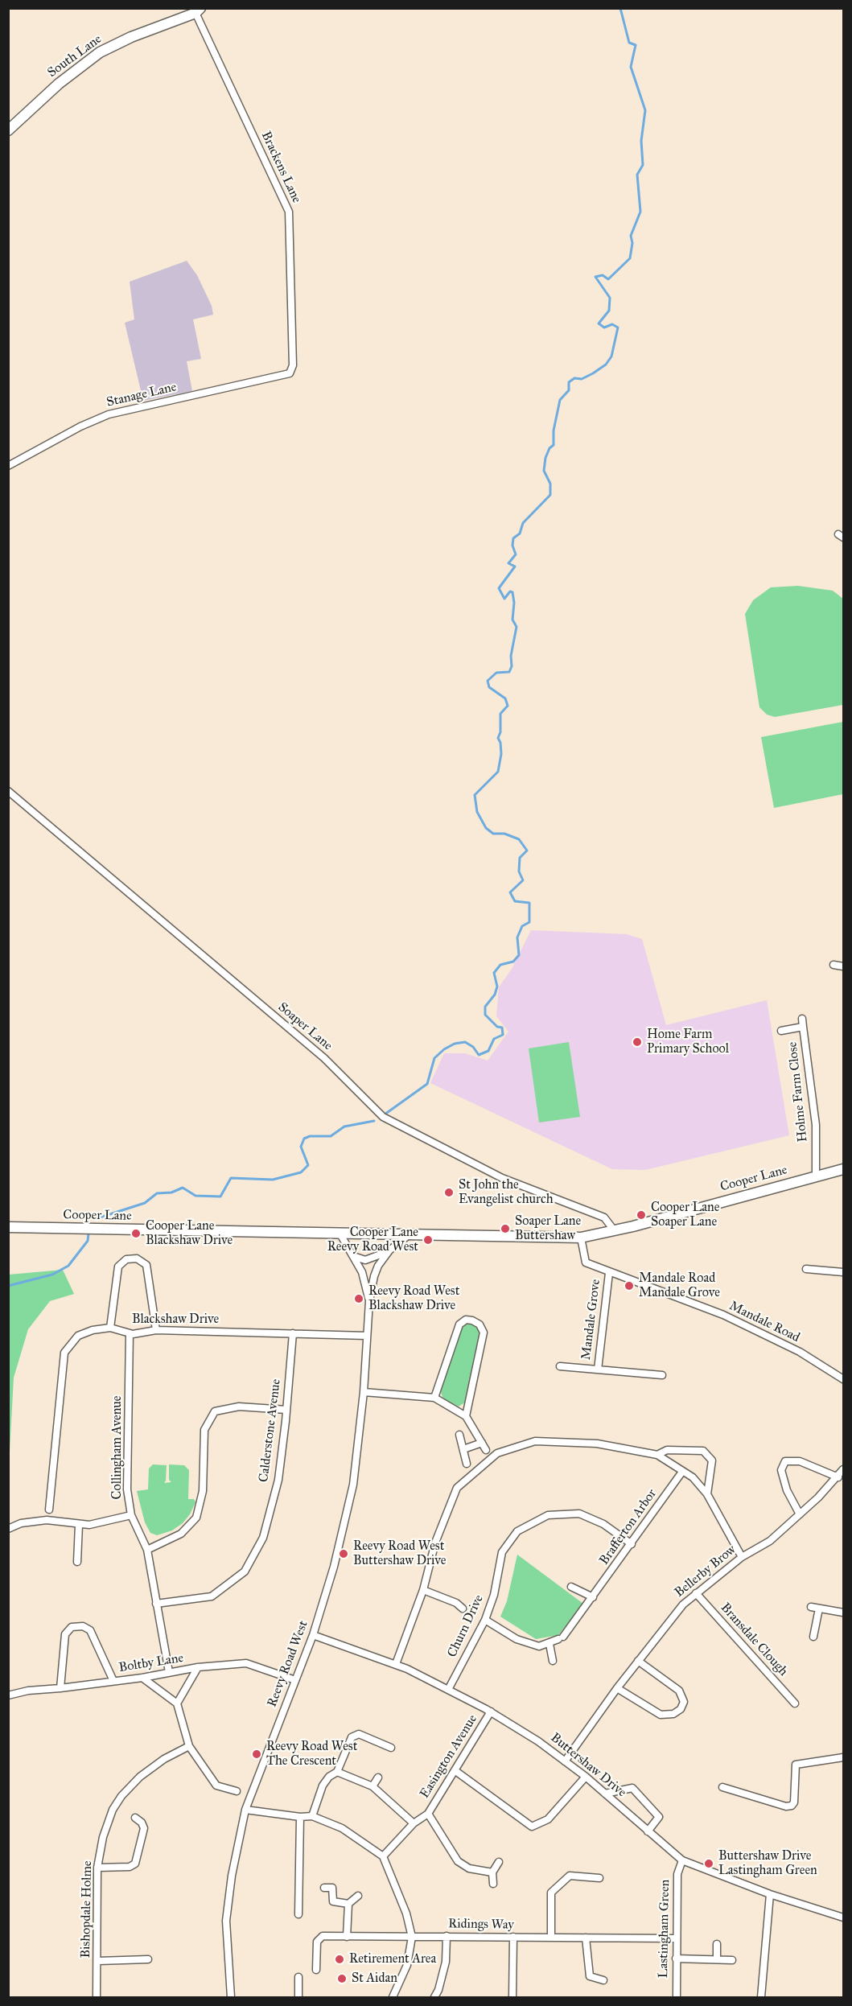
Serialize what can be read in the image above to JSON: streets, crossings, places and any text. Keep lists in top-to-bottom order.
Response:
{
  "streets": {
    "main road": ["South Lane", "Cooper Lane"],
    "street": [
      "Brackens Lane",
      "Stanage Lane",
      "Soaper Lane",
      "Holme Farm Close",
      "Blackshaw Drive",
      "Mandale Grove",
      "Mandale Road",
      "Calderstone Avenue",
      "Collingham Avenue",
      "Brafferton Arbor",
      "Bellerby Brow",
      "Churn Drive",
      "Bransdale Clough",
      "Boltby Lane",
      "Reevy Road West",
      "Easington Avenue",
      "Buttershaw Drive",
      "Bishopdale Holme",
      "Ridings Way",
      "Lastingham Green"
    ]
  },
  "crossings": [
    ["South Lane", "Brackens Lane"],
    ["Brackens Lane", "Stanage Lane"],
    ["Soaper Lane", "Cooper Lane"],
    ["Holme Farm Close", "Cooper Lane"],
    ["Cooper Lane", "Mandale Road"],
    ["Blackshaw Drive", "Calderstone Avenue"],
    ["Blackshaw Drive", "Collingham Avenue"],
    ["Blackshaw Drive", "Reevy Road West"],
    ["Mandale Grove", "Mandale Road"],
    ["Calderstone Avenue", "Collingham Avenue"],
    ["Collingham Avenue", "Boltby Lane"],
    ["Brafferton Arbor", "Churn Drive"],
    ["Bellerby Brow", "Bransdale Clough"],
    ["Bellerby Brow", "Buttershaw Drive"],
    ["Churn Drive", "Buttershaw Drive"],
    ["Boltby Lane", "Reevy Road West"],
    ["Reevy Road West", "Buttershaw Drive"],
    ["Easington Avenue", "Buttershaw Drive"],
    ["Buttershaw Drive", "Lastingham Green"],
    ["Ridings Way", "Lastingham Green"]
  ],
  "places": [
    "Home Farm Primary School",
    "St John the Evangelist church",
    "Cooper Lane Soaper Lane",
    "Soaper Lane Buttershaw",
    "Cooper Lane Blackshaw Drive",
    "Cooper Lane Reevy Road West",
    "Mandale Road Mandale Grove",
    "Reevy Road West Blackshaw Drive",
    "Reevy Road West Buttershaw Drive",
    "Reevy Road West The Crescent",
    "Buttershaw Drive Lastingham Green",
    "Retirement Area",
    "St Aidan"
  ]
}
